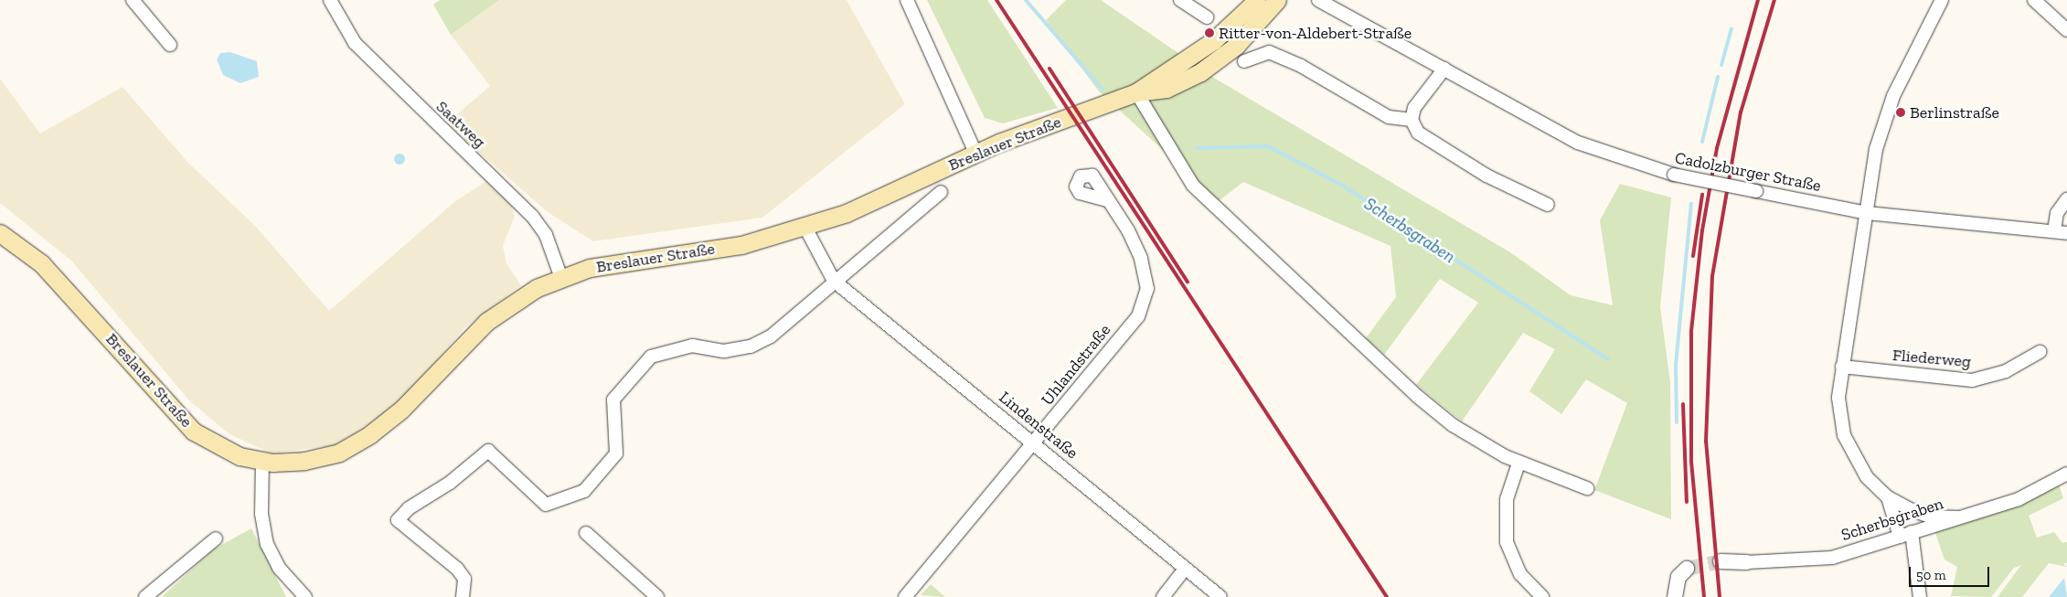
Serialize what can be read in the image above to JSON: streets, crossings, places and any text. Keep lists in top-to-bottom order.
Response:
{
  "streets": {
    "main road": ["Breslauer Straße"],
    "street": [
      "Saatweg",
      "Cadolzburger Straße",
      "Fliederweg",
      "Uhlandstraße",
      "Lindenstraße",
      "Scherbsgraben"
    ]
  },
  "crossings": [
    ["Saatweg", "Breslauer Straße"],
    ["Breslauer Straße", "Lindenstraße"],
    ["Uhlandstraße", "Lindenstraße"]
  ],
  "water": ["Scherbsgraben"],
  "places": ["Ritter-von-Aldebert-Straße", "Berlinstraße"],
  "scale_bar": "50 m"
}
